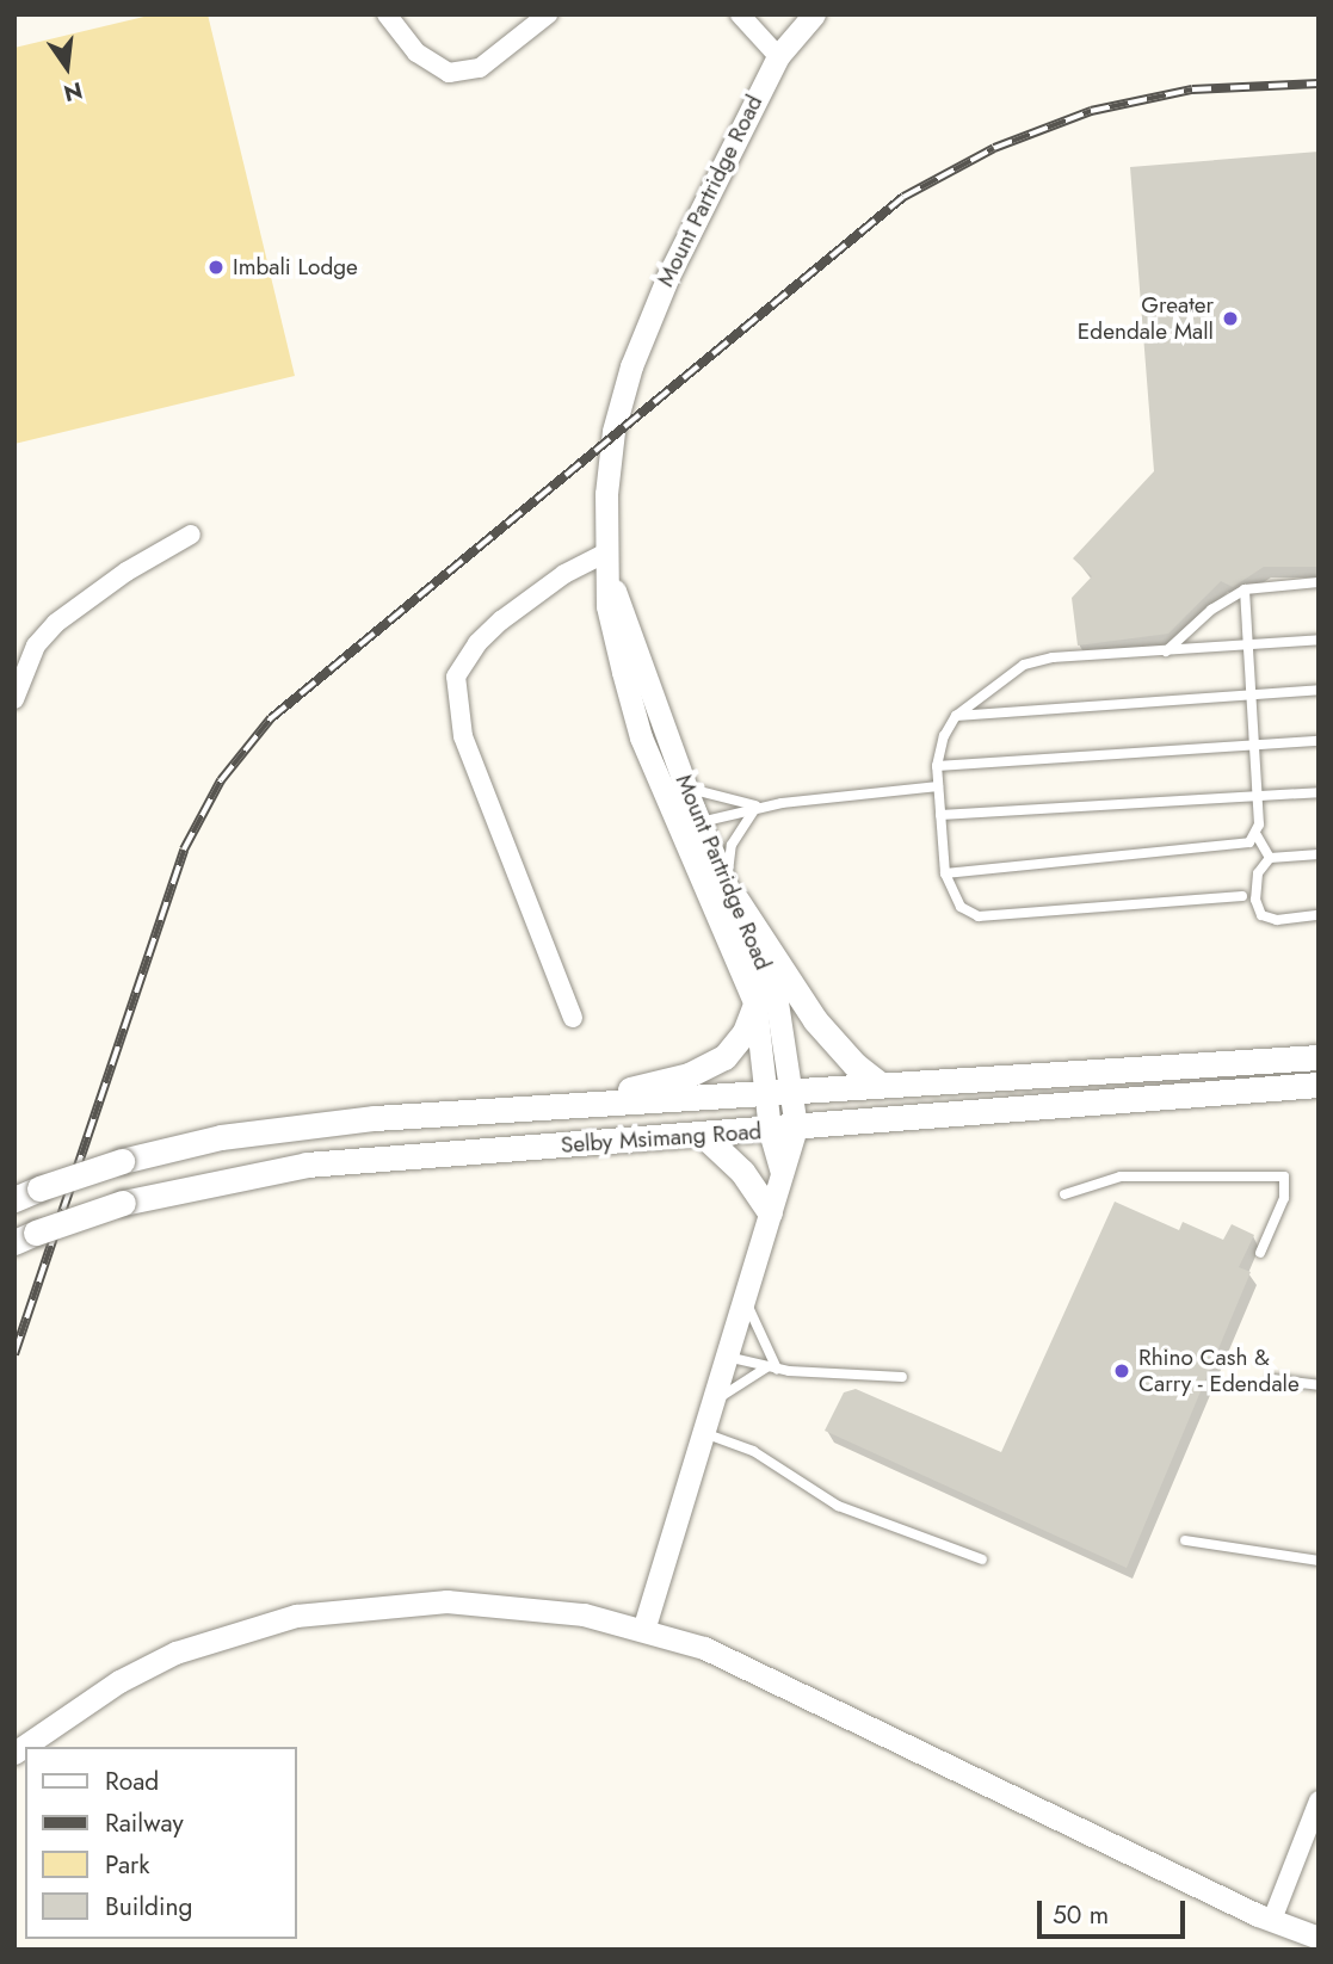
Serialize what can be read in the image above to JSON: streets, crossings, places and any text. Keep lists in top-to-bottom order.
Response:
{
  "streets": {
    "main road": ["Selby Msimang Road"],
    "street": ["Mount Partridge Road"]
  },
  "crossings": [
    ["Mount Partridge Road", "Selby Msimang Road"]
  ],
  "places": ["Imbali Lodge", "Greater Edendale Mall", "Rhino Cash & Carry - Edendale"],
  "legend": [
    "Road",
    "Railway",
    "Park",
    "Building"
  ],
  "scale_bar": "50 m",
  "north": "bottom"
}
